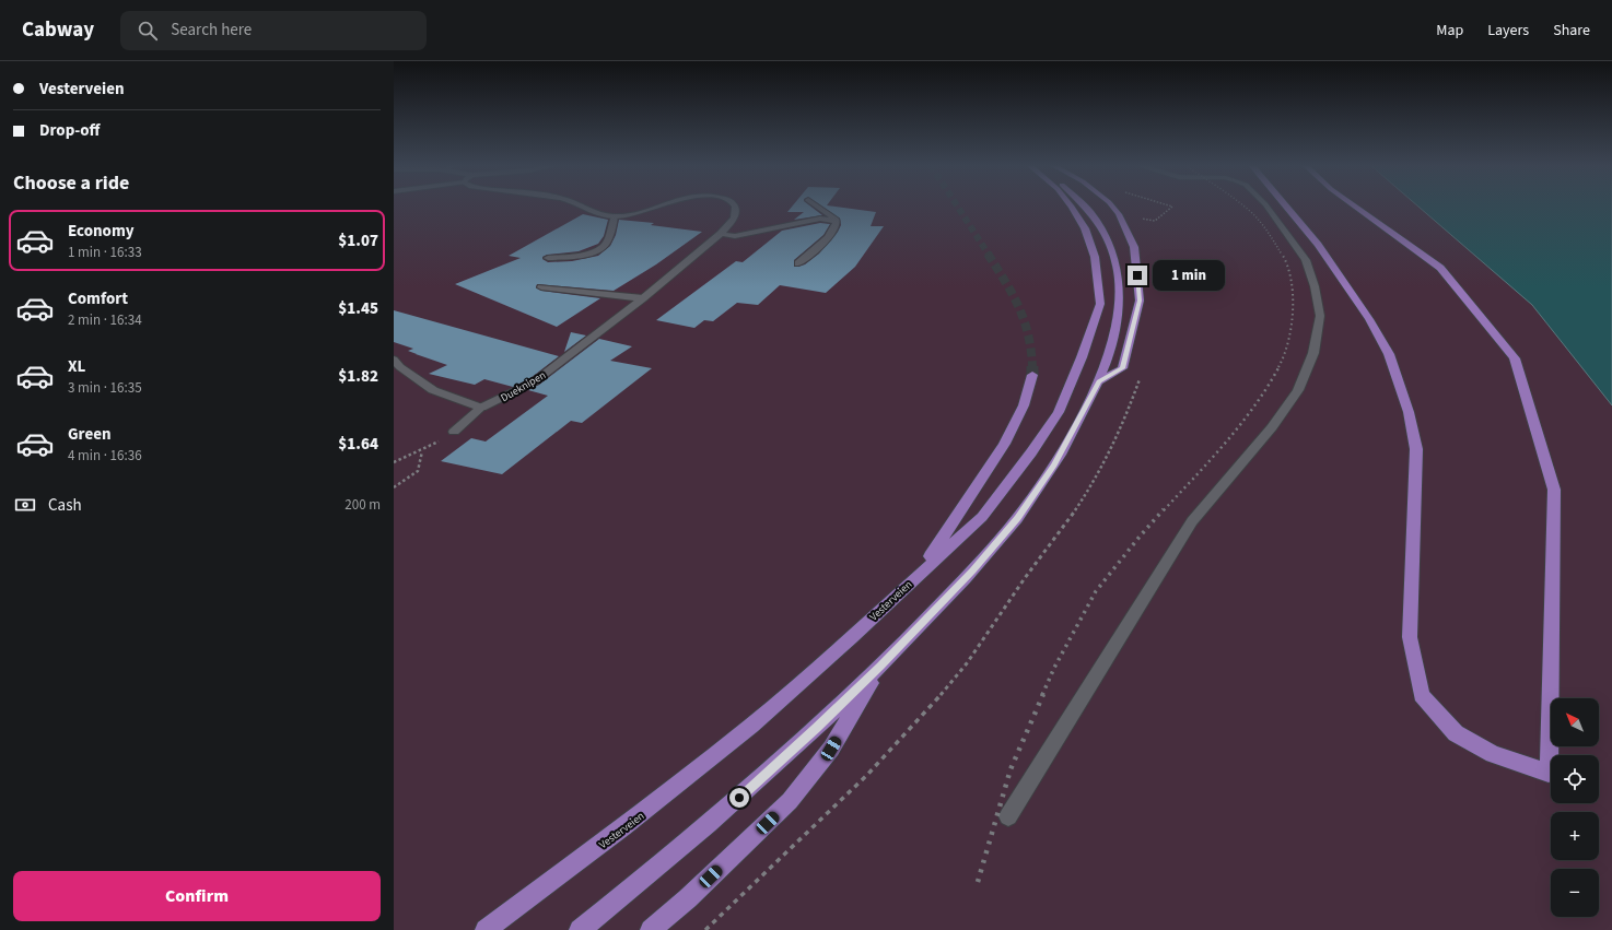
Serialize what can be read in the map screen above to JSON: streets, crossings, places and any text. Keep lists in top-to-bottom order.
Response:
{
  "streets": {
    "highway": ["Vesterveien"],
    "street": ["Dueknipen"]
  },
  "north": "top left",
  "page": {
    "header": "Cabway",
    "search": "Search here",
    "nav": ["Map", "Layers", "Share"],
    "banner": ["Vesterveien", "Drop-off"],
    "heading": "Choose a ride",
    "list": [
      {
        "name": "Economy",
        "note": "1 min · 16:33",
        "value": "$1.07"
      },
      {
        "name": "Comfort",
        "note": "2 min · 16:34",
        "value": "$1.45"
      },
      {
        "name": "XL",
        "note": "3 min · 16:35",
        "value": "$1.82"
      },
      {
        "name": "Green",
        "note": "4 min · 16:36",
        "value": "$1.64"
      }
    ],
    "bubble": "1 min",
    "pay": ["Cash", "200 m"],
    "map_buttons": ["+", "−"],
    "buttons": "Confirm"
  }
}
